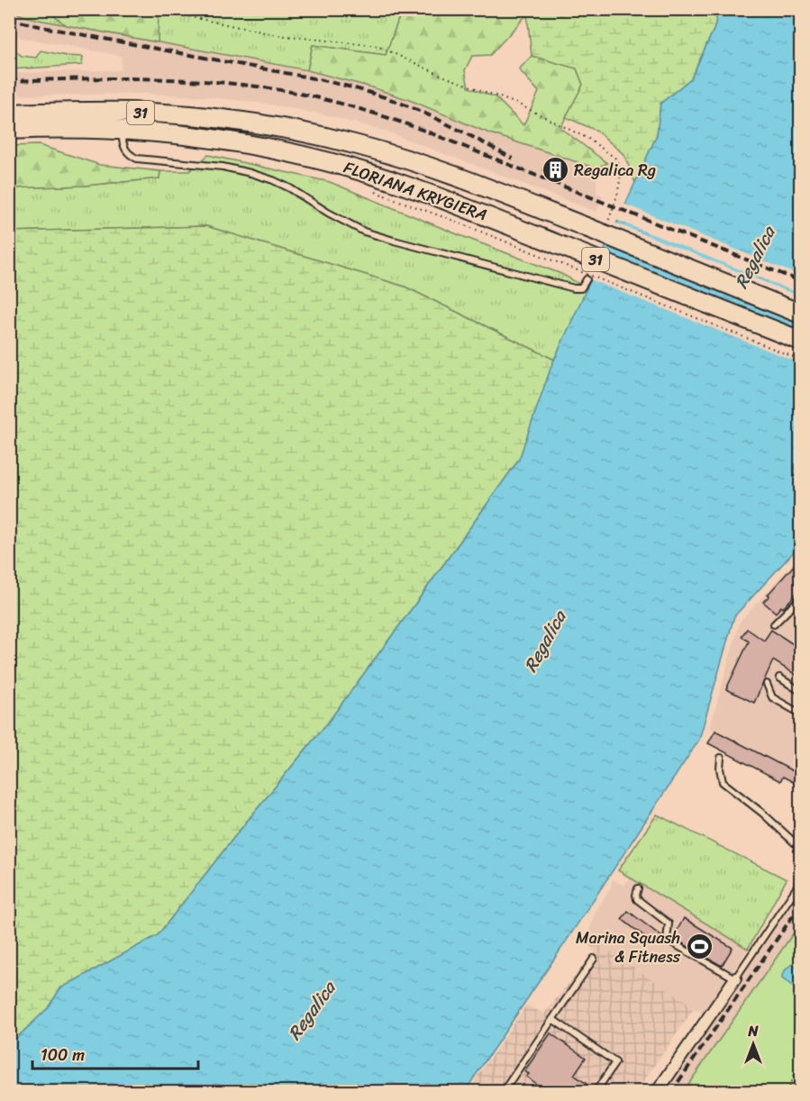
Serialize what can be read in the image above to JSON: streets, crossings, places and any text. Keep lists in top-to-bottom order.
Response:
{
  "streets": {
    "main road": ["31", "FLORIANA KRYGIERA"]
  },
  "water": ["Regalica"],
  "places": {
    "building": ["Regalica Rg"],
    "sports": ["Marina Squash & Fitness"]
  },
  "scale_bar": "100 m",
  "north": "top"
}
